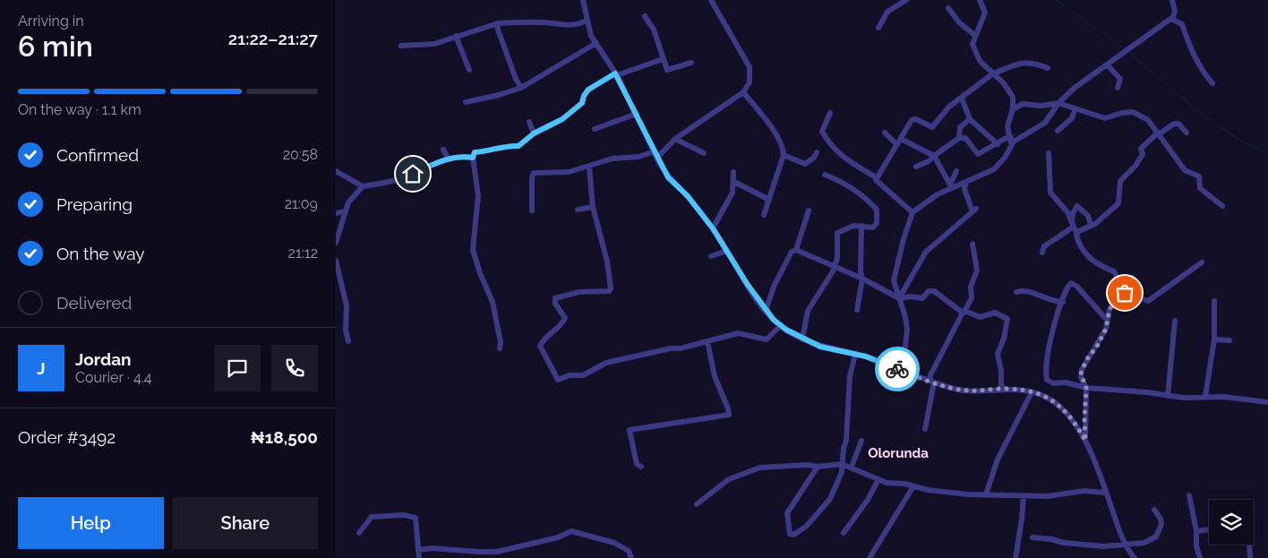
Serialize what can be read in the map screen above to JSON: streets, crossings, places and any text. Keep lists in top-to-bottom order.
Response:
{
  "districts": ["Olorunda"],
  "page": {
    "heading": ["6 min", "Arriving in", "21:22–21:27"],
    "panel": [
      "Jordan",
      "Courier · 4.4",
      "Order #3492",
      "₦18,500"
    ],
    "bar": "On the way · 1.1 km",
    "list": [
      ["Confirmed", "20:58"],
      ["Preparing", "21:09"],
      ["On the way", "21:12"],
      "Delivered"
    ],
    "round": "J",
    "buttons": ["Help", "Share"]
  }
}
